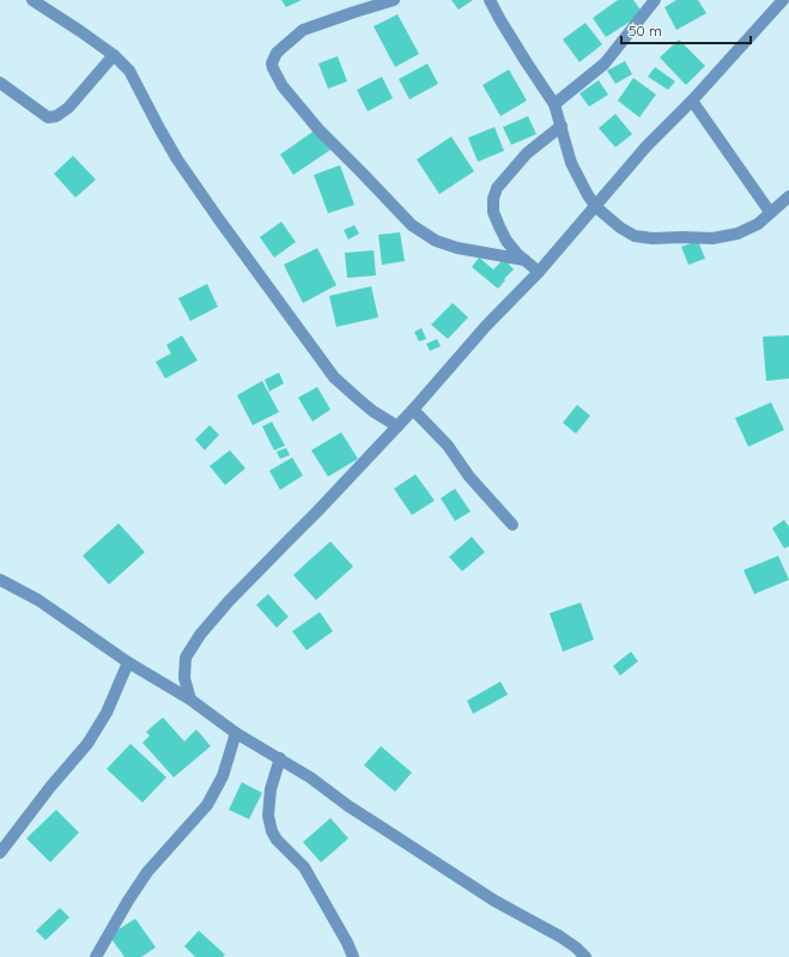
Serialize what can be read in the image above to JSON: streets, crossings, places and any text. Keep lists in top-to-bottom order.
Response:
{
  "scale_bar": "50 m"
}
